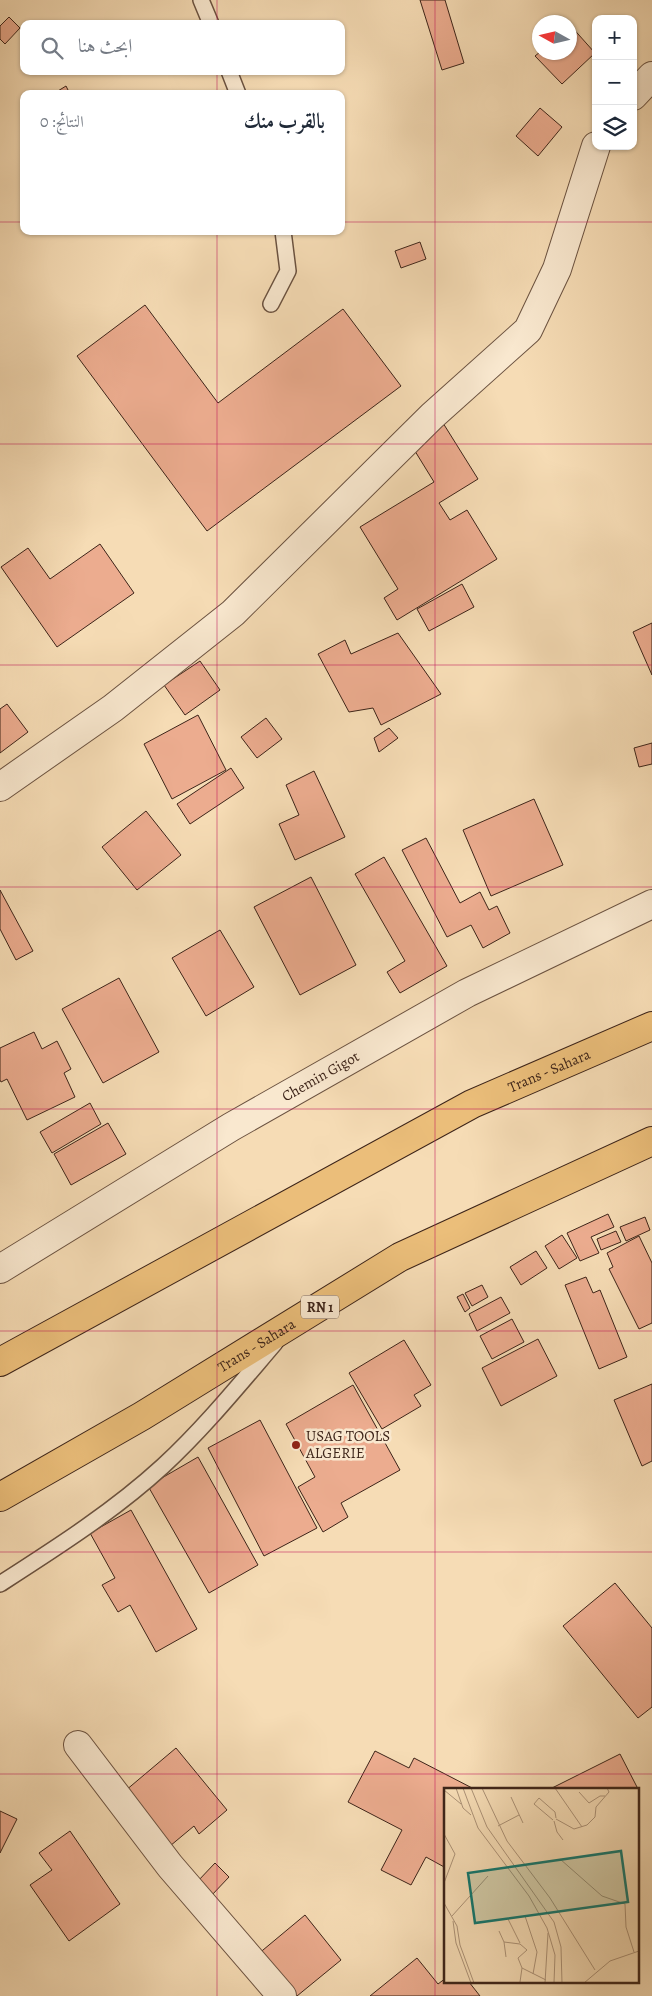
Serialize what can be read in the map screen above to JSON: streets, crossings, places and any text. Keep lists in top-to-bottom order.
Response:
{
  "streets": {
    "highway": ["Trans - Sahara", "RN 1"],
    "street": ["Chemin Gigot"]
  },
  "places": ["USAG TOOLS ALGERIE"],
  "north": "left",
  "page": {
    "map_buttons": ["+", "−"],
    "search": "ابحث هنا",
    "heading": ["بالقرب منك", "النتائج: 0"]
  }
}
